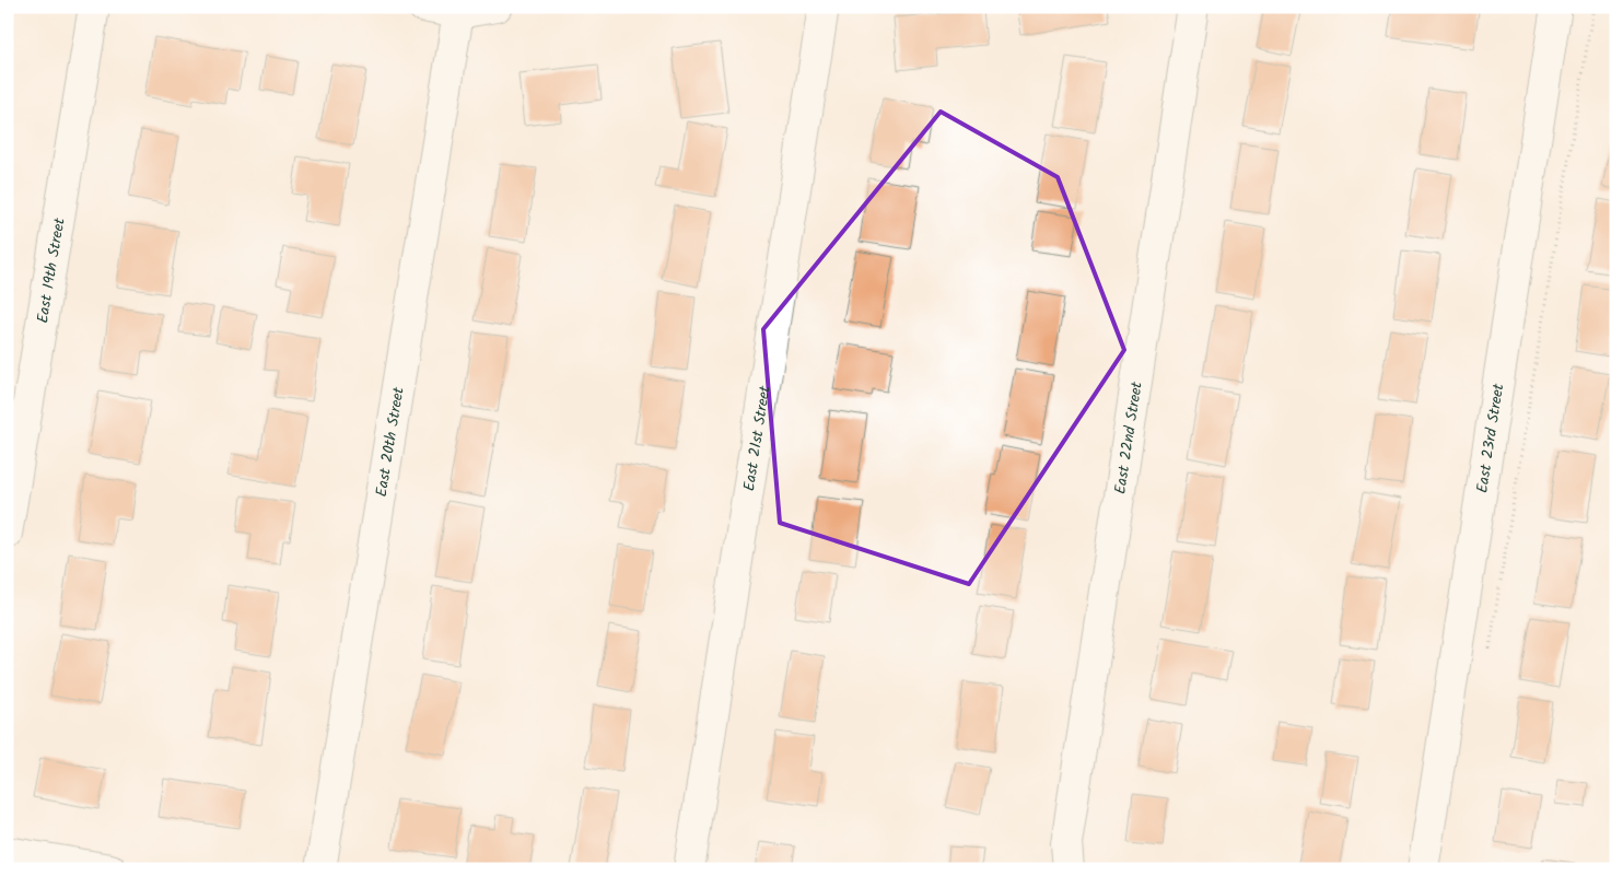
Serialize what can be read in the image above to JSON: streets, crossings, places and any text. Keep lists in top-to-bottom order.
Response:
{
  "streets": {
    "street": [
      "East 19th Street",
      "East 21st Street",
      "East 22nd Street",
      "East 23rd Street",
      "East 20th Street"
    ]
  }
}
